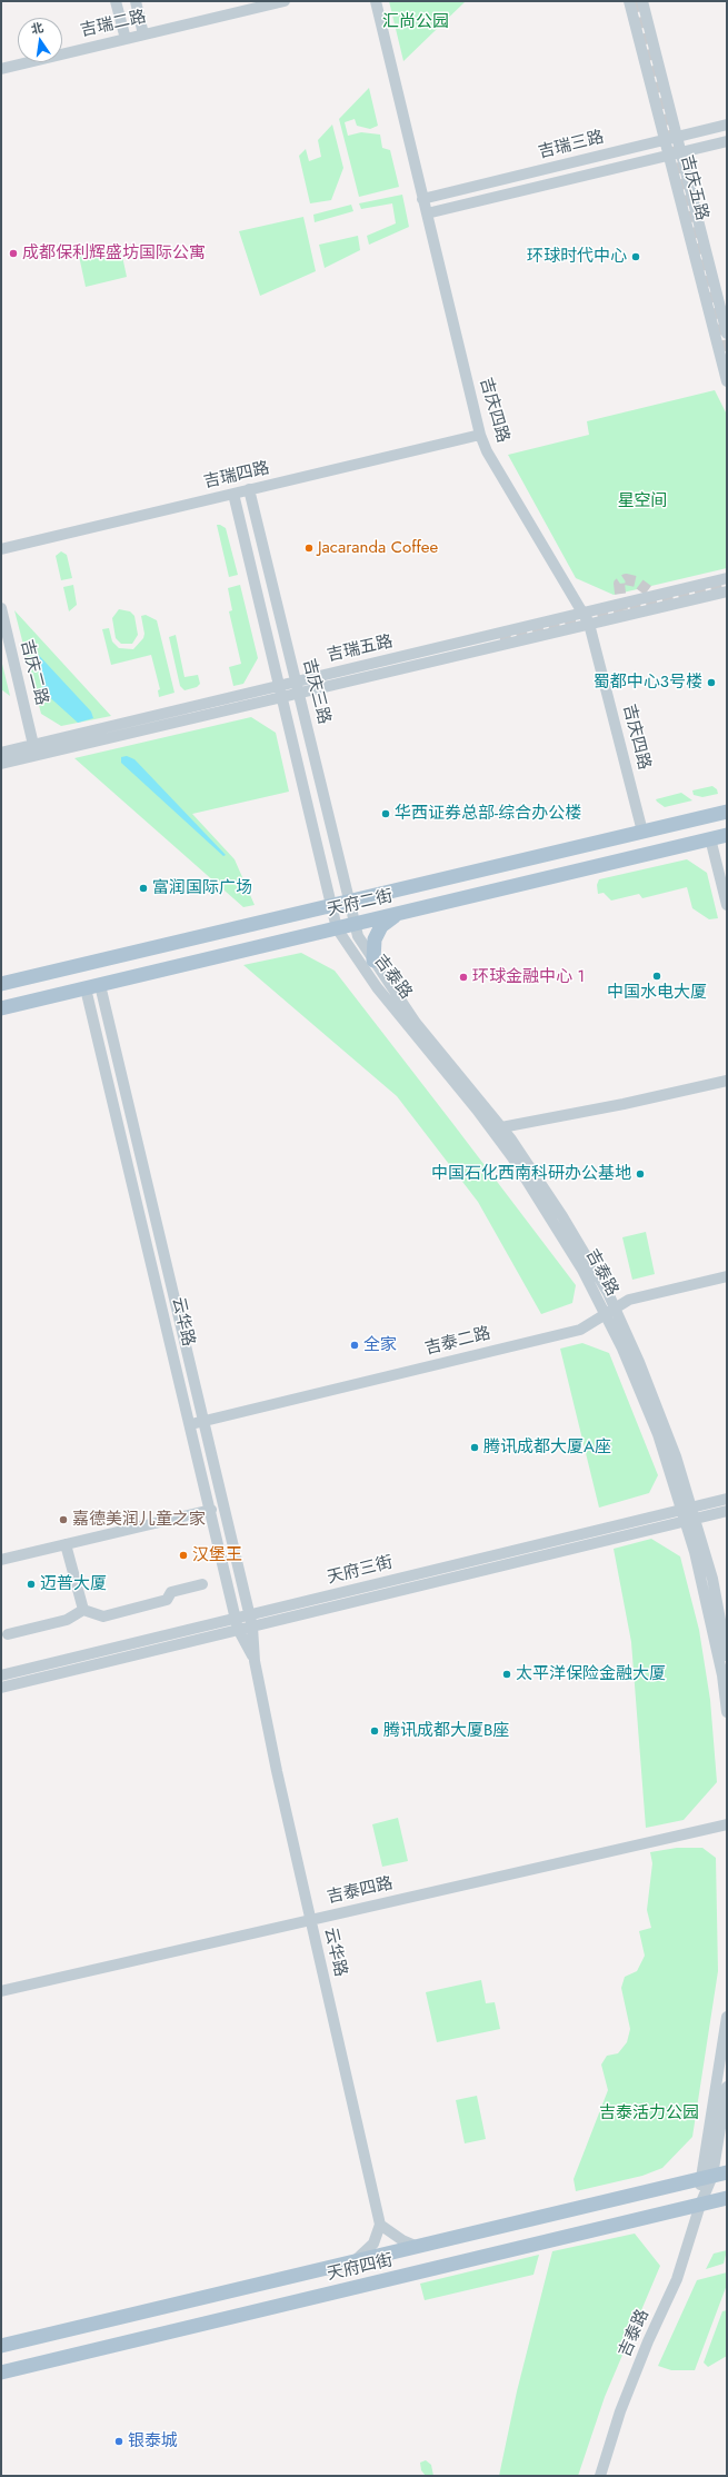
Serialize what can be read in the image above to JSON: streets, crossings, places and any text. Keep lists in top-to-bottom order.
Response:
{
  "streets": {
    "main road": ["天府二街", "天府四街"],
    "street": [
      "吉瑞二路",
      "吉瑞三路",
      "吉庆五路",
      "吉庆四路",
      "吉瑞四路",
      "吉瑞五路",
      "吉庆二路",
      "吉庆三路",
      "吉泰路",
      "云华路",
      "吉泰二路",
      "天府三街",
      "吉泰四路"
    ]
  },
  "crossings": [
    ["吉瑞三路", "吉庆五路"],
    ["吉瑞三路", "吉庆四路"],
    ["吉庆四路", "吉瑞四路"],
    ["吉庆四路", "吉瑞五路"],
    ["吉庆四路", "天府二街"],
    ["吉瑞四路", "吉庆三路"],
    ["吉瑞五路", "吉庆二路"],
    ["吉瑞五路", "吉庆三路"],
    ["吉庆三路", "天府二街"],
    ["吉庆三路", "吉泰路"],
    ["天府二街", "吉泰路"],
    ["天府二街", "云华路"],
    ["吉泰路", "吉泰二路"],
    ["吉泰路", "天府三街"],
    ["吉泰路", "天府四街"],
    ["云华路", "吉泰二路"],
    ["云华路", "天府三街"],
    ["云华路", "吉泰四路"]
  ],
  "parks": ["汇尚公园", "星空间", "吉泰活力公园"],
  "places": [
    "成都保利辉盛坊国际公寓",
    "环球时代中心",
    "Jacaranda Coffee",
    "蜀都中心3号楼",
    "华西证券总部-综合办公楼",
    "富润国际广场",
    "中国水电大厦",
    "环球金融中心 1",
    "中国石化西南科研办公基地",
    "全家",
    "腾讯成都大厦A座",
    "嘉德美润儿童之家",
    "汉堡王",
    "迈普大厦",
    "太平洋保险金融大厦",
    "腾讯成都大厦B座",
    "银泰城"
  ],
  "north": "top"
}
